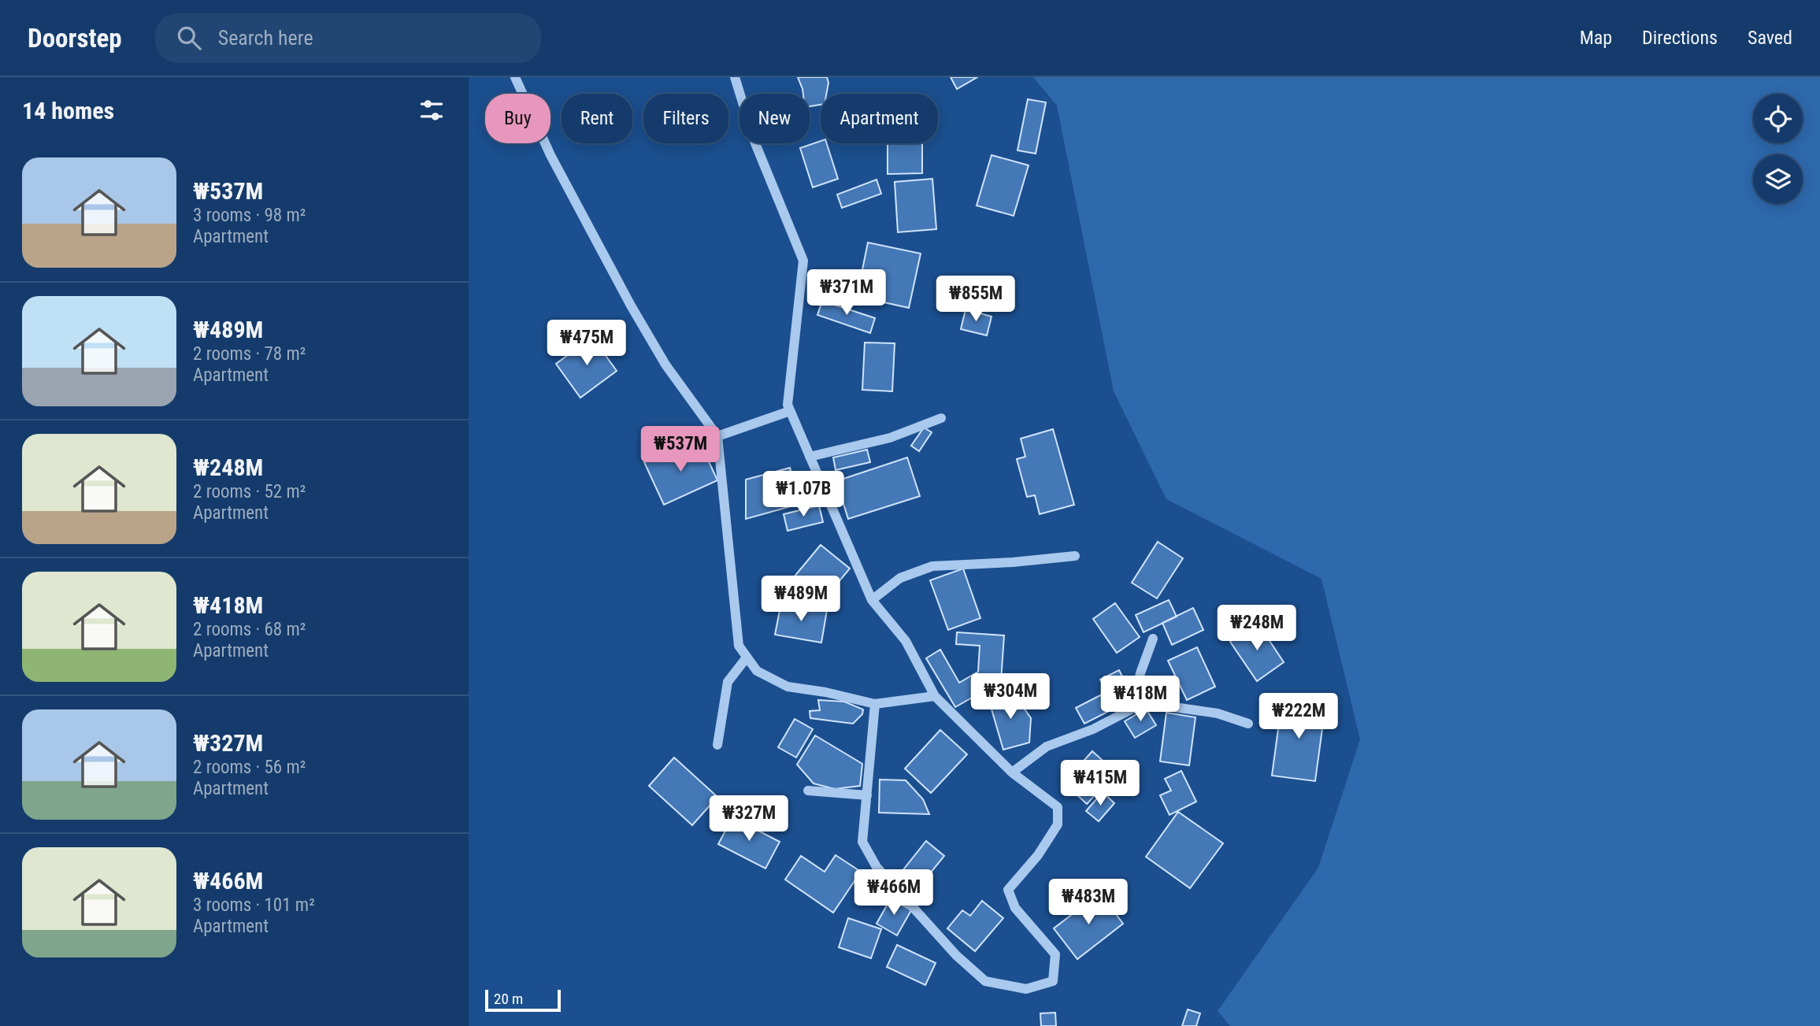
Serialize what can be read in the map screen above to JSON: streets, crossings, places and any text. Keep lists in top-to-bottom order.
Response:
{
  "scale_bar": "20 m",
  "page": {
    "header": "Doorstep",
    "search": "Search here",
    "nav": ["Map", "Directions", "Saved"],
    "heading": "14 homes",
    "chip": [
      "Buy",
      "Rent",
      "Filters",
      "New",
      "Apartment"
    ],
    "list": [
      {
        "name": "₩537M",
        "note": "3 rooms · 98 m² · Apartment"
      },
      {
        "name": "₩489M",
        "note": "2 rooms · 78 m² · Apartment"
      },
      {
        "name": "₩248M",
        "note": "2 rooms · 52 m² · Apartment"
      },
      {
        "name": "₩418M",
        "note": "2 rooms · 68 m² · Apartment"
      },
      {
        "name": "₩327M",
        "note": "2 rooms · 56 m² · Apartment"
      },
      {
        "name": "₩466M",
        "note": "3 rooms · 101 m² · Apartment"
      }
    ],
    "price": [
      "₩371M",
      "₩855M",
      "₩475M",
      "₩537M",
      "₩1.07B",
      "₩489M",
      "₩248M",
      "₩304M",
      "₩418M",
      "₩222M",
      "₩415M",
      "₩327M",
      "₩466M",
      "₩483M"
    ],
    "scale": "20 m"
  }
}
